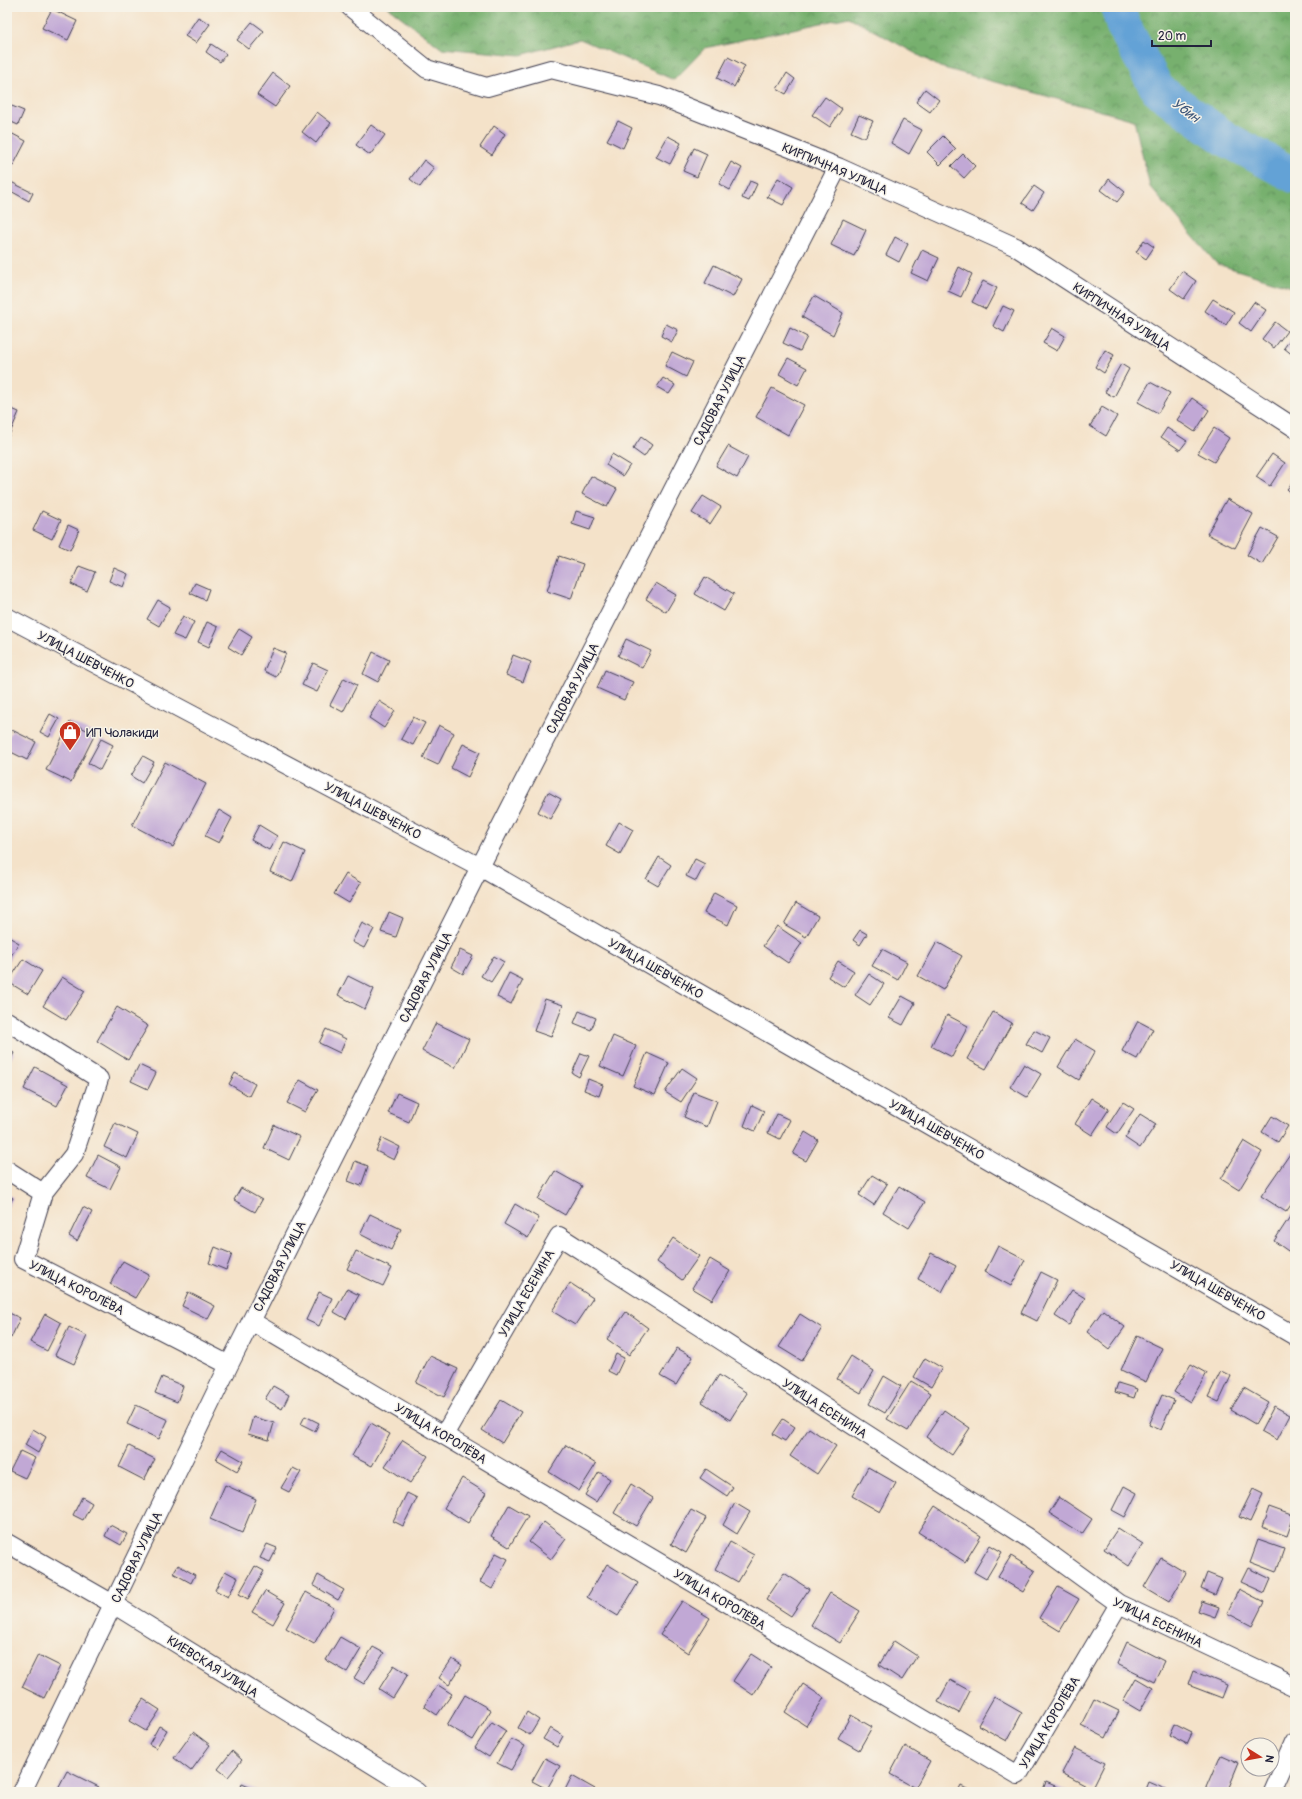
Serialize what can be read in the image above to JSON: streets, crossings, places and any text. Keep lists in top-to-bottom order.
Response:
{
  "streets": {
    "street": [
      "КИРПИЧНАЯ УЛИЦА",
      "САДОВАЯ УЛИЦА",
      "УЛИЦА ШЕВЧЕНКО",
      "УЛИЦА КОРОЛЁВА",
      "УЛИЦА ЕСЕНИНА",
      "КИЕВСКАЯ УЛИЦА"
    ]
  },
  "crossings": [
    ["КИРПИЧНАЯ УЛИЦА", "САДОВАЯ УЛИЦА"],
    ["САДОВАЯ УЛИЦА", "УЛИЦА ШЕВЧЕНКО"],
    ["САДОВАЯ УЛИЦА", "УЛИЦА КОРОЛЁВА"],
    ["САДОВАЯ УЛИЦА", "КИЕВСКАЯ УЛИЦА"],
    ["УЛИЦА КОРОЛЁВА", "УЛИЦА ЕСЕНИНА"]
  ],
  "water": ["Убин"],
  "places": {
    "shop": ["ИП Чолакиди"]
  },
  "scale_bar": "20 m",
  "north": "right"
}
